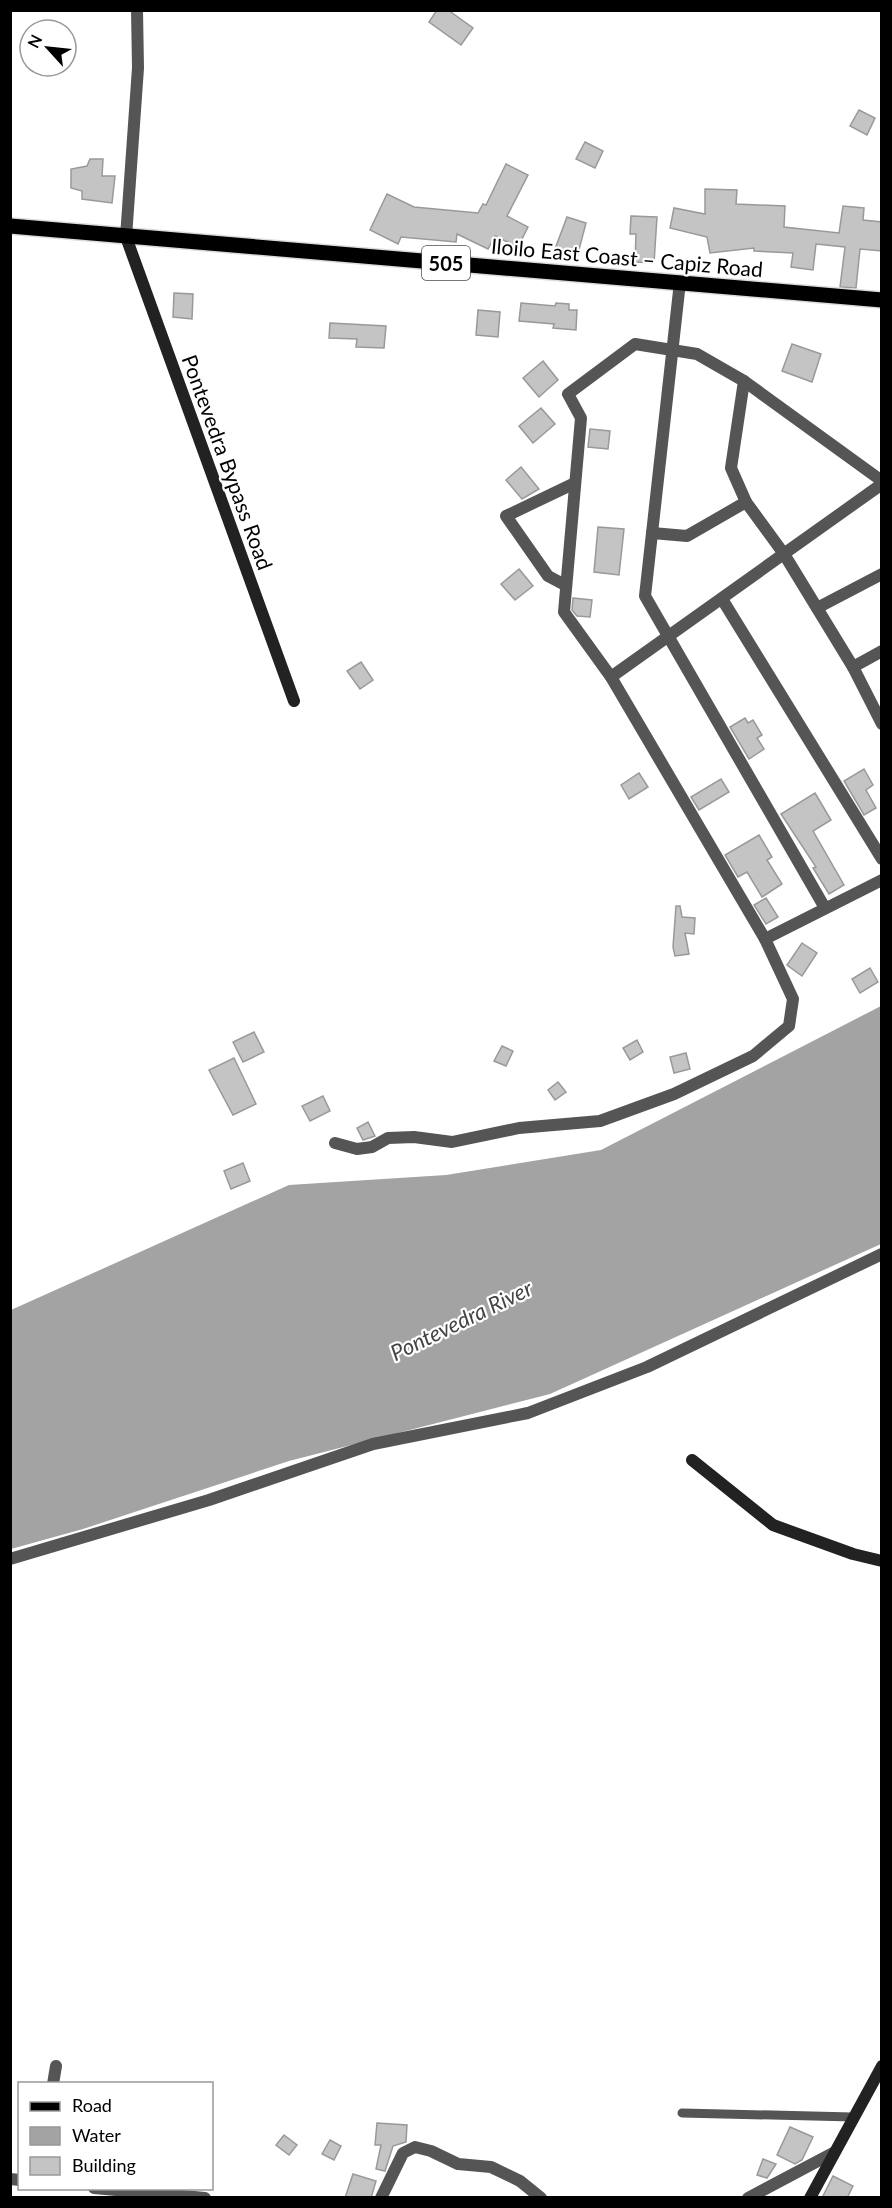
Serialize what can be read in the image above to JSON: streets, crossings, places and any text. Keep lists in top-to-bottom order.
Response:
{
  "streets": {
    "main road": ["Iloilo East Coast – Capiz Road", "505", "Pontevedra Bypass Road"]
  },
  "crossings": [
    ["Iloilo East Coast – Capiz Road", "Pontevedra Bypass Road"]
  ],
  "water": ["Pontevedra River"],
  "legend": ["Road", "Water", "Building"],
  "north": "top left"
}
